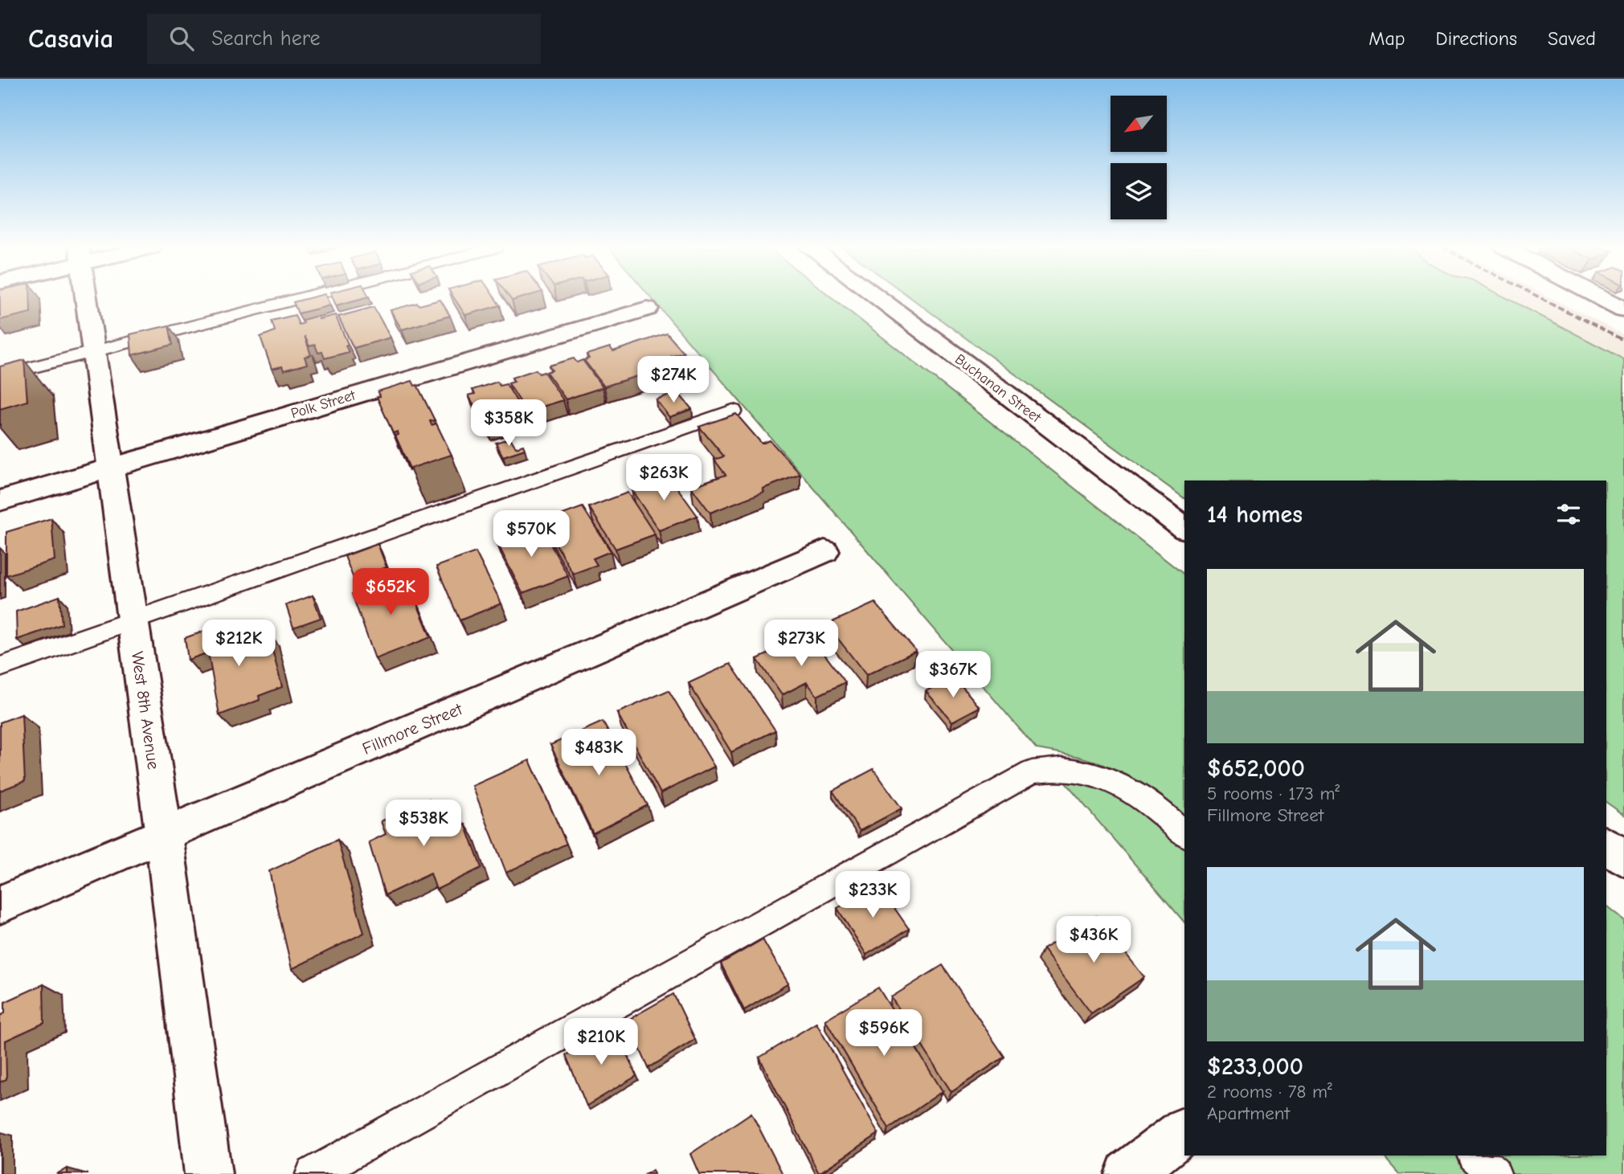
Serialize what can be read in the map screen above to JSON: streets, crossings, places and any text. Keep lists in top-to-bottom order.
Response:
{
  "streets": {
    "street": [
      "Buchanan Street",
      "Polk Street",
      "West 8th Avenue",
      "Fillmore Street"
    ]
  },
  "crossings": [
    ["Polk Street", "West 8th Avenue"],
    ["West 8th Avenue", "Fillmore Street"]
  ],
  "north": "bottom left",
  "page": {
    "header": "Casavia",
    "search": "Search here",
    "nav": ["Map", "Directions", "Saved"],
    "price": [
      "$274K",
      "$358K",
      "$263K",
      "$570K",
      "$652K",
      "$212K",
      "$273K",
      "$367K",
      "$483K",
      "$538K",
      "$233K",
      "$436K",
      "$596K",
      "$210K"
    ],
    "heading": "14 homes",
    "list": [
      {
        "name": "$652,000",
        "note": "5 rooms · 173 m² · Fillmore Street"
      },
      {
        "name": "$233,000",
        "note": "2 rooms · 78 m² · Apartment"
      }
    ]
  }
}
